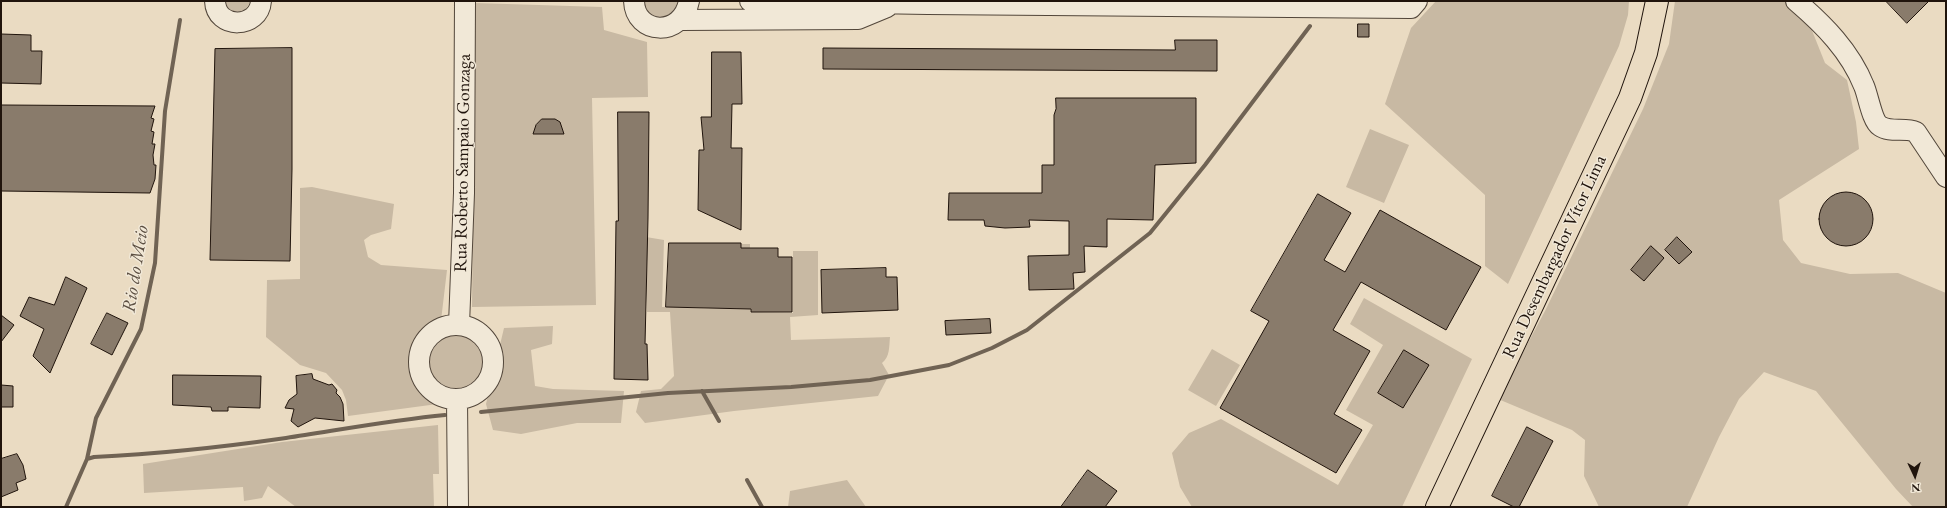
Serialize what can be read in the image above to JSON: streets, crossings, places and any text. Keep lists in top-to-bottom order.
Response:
{
  "streets": {
    "main road": ["Rua Desembargador Vítor Lima"],
    "street": ["Rua Roberto Sampaio Gonzaga"]
  },
  "water": ["Rio do Meio"],
  "north": "bottom"
}
